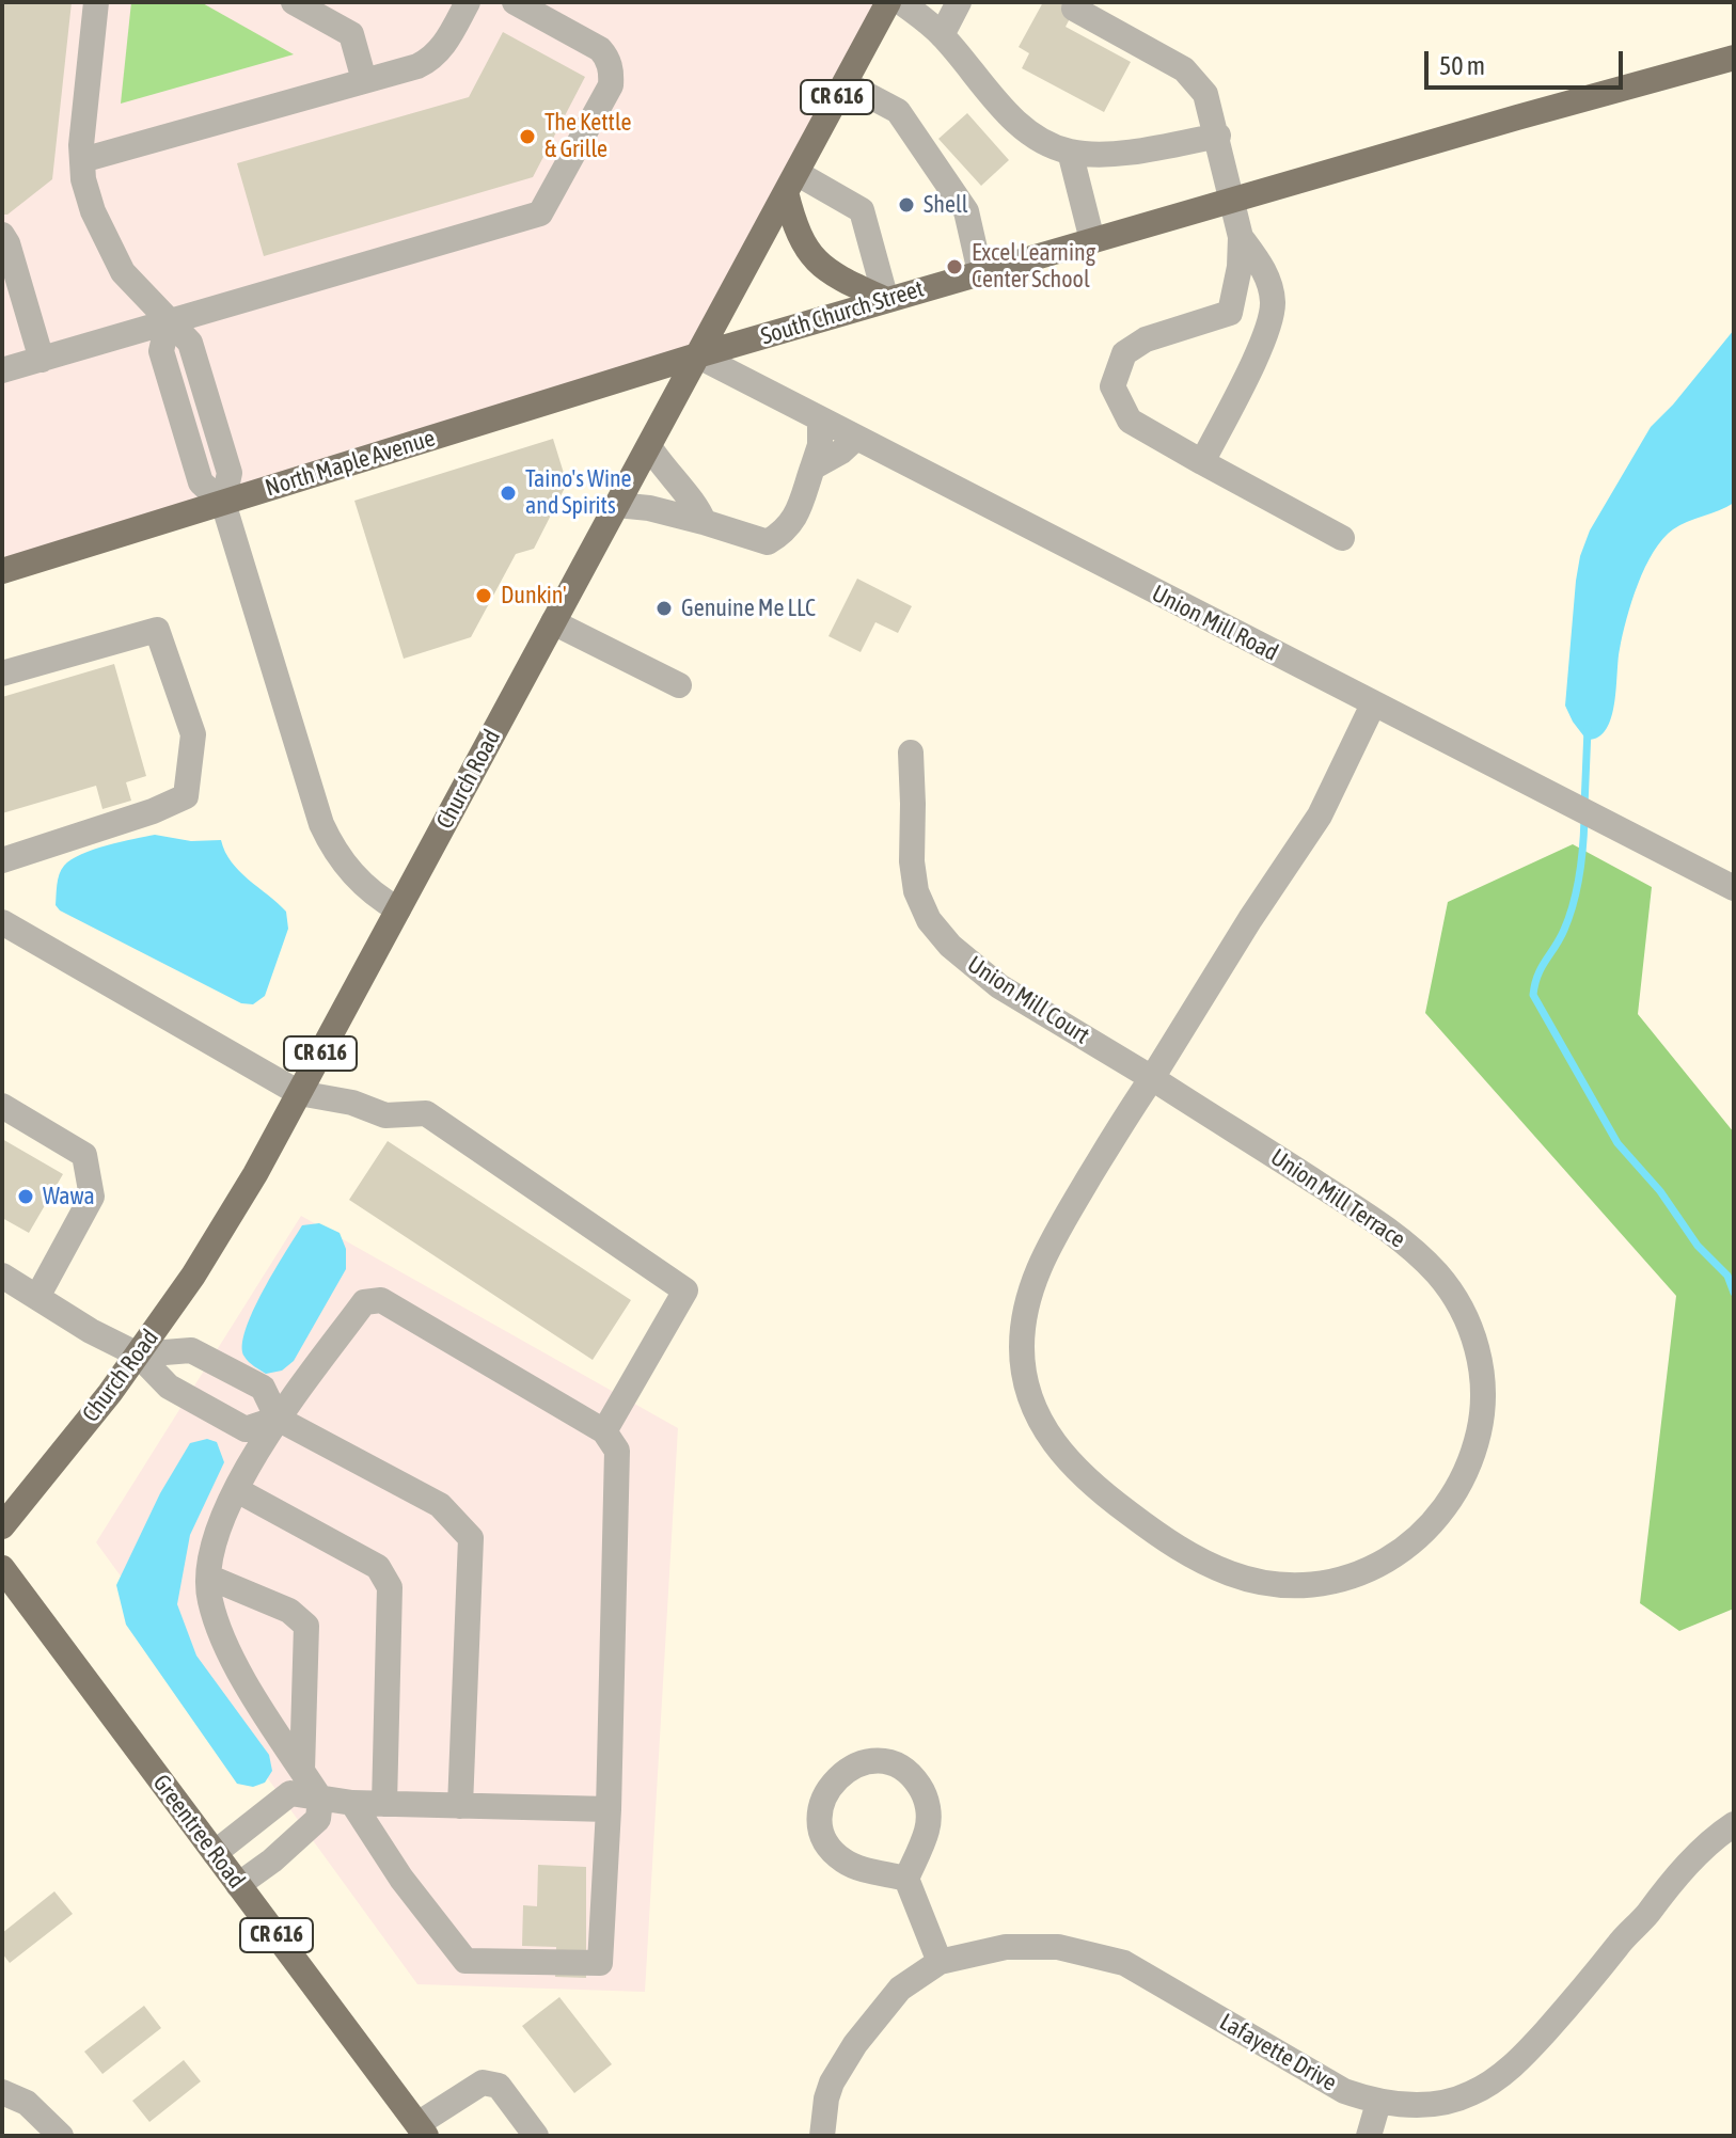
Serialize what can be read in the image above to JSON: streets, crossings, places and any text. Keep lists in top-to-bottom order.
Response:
{
  "streets": {
    "main road": [
      "CR 616",
      "South Church Street",
      "North Maple Avenue",
      "Church Road",
      "Greentree Road"
    ],
    "street": [
      "Union Mill Road",
      "Union Mill Court",
      "Union Mill Terrace",
      "Lafayette Drive"
    ]
  },
  "crossings": [
    ["South Church Street", "North Maple Avenue"],
    ["South Church Street", "Union Mill Road"],
    ["South Church Street", "Church Road"],
    ["North Maple Avenue", "Union Mill Road"],
    ["North Maple Avenue", "Church Road"],
    ["Union Mill Road", "Church Road"],
    ["Union Mill Road", "Union Mill Terrace"],
    ["Union Mill Court", "Union Mill Terrace"]
  ],
  "places": [
    "The Kettle & Grille",
    "Shell",
    "Excel Learning Center School",
    "Taino's Wine and Spirits",
    "Dunkin'",
    "Genuine Me LLC",
    "Wawa"
  ],
  "scale_bar": "50 m"
}
